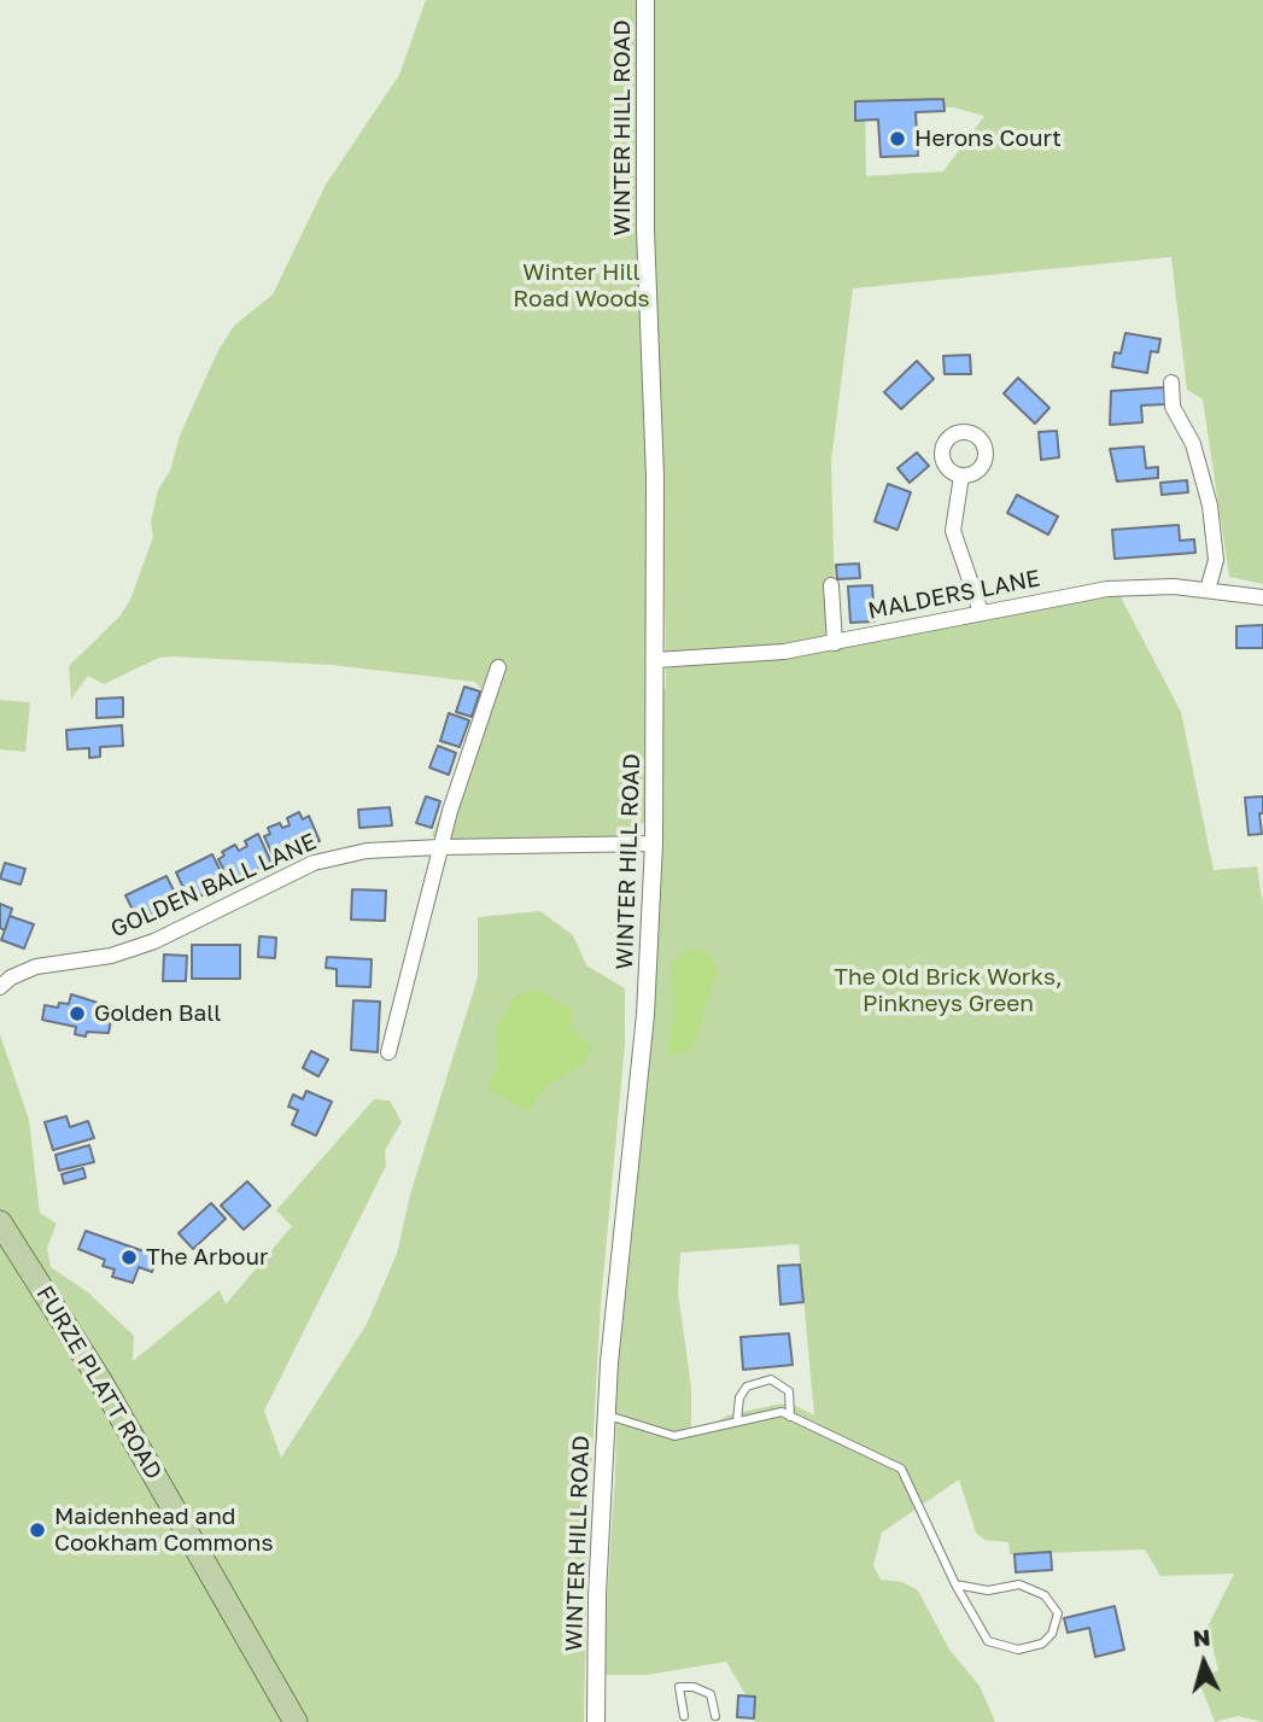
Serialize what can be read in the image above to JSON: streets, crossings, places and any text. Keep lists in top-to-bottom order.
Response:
{
  "streets": {
    "main road": ["FURZE PLATT ROAD"],
    "street": ["WINTER HILL ROAD", "MALDERS LANE", "GOLDEN BALL LANE"]
  },
  "crossings": [
    ["WINTER HILL ROAD", "MALDERS LANE"],
    ["WINTER HILL ROAD", "GOLDEN BALL LANE"]
  ],
  "parks": ["Winter Hill Road Woods", "The Old Brick Works, Pinkneys Green"],
  "places": [
    "Herons Court",
    "Golden Ball",
    "The Arbour",
    "Maidenhead and Cookham Commons"
  ],
  "north": "top"
}
